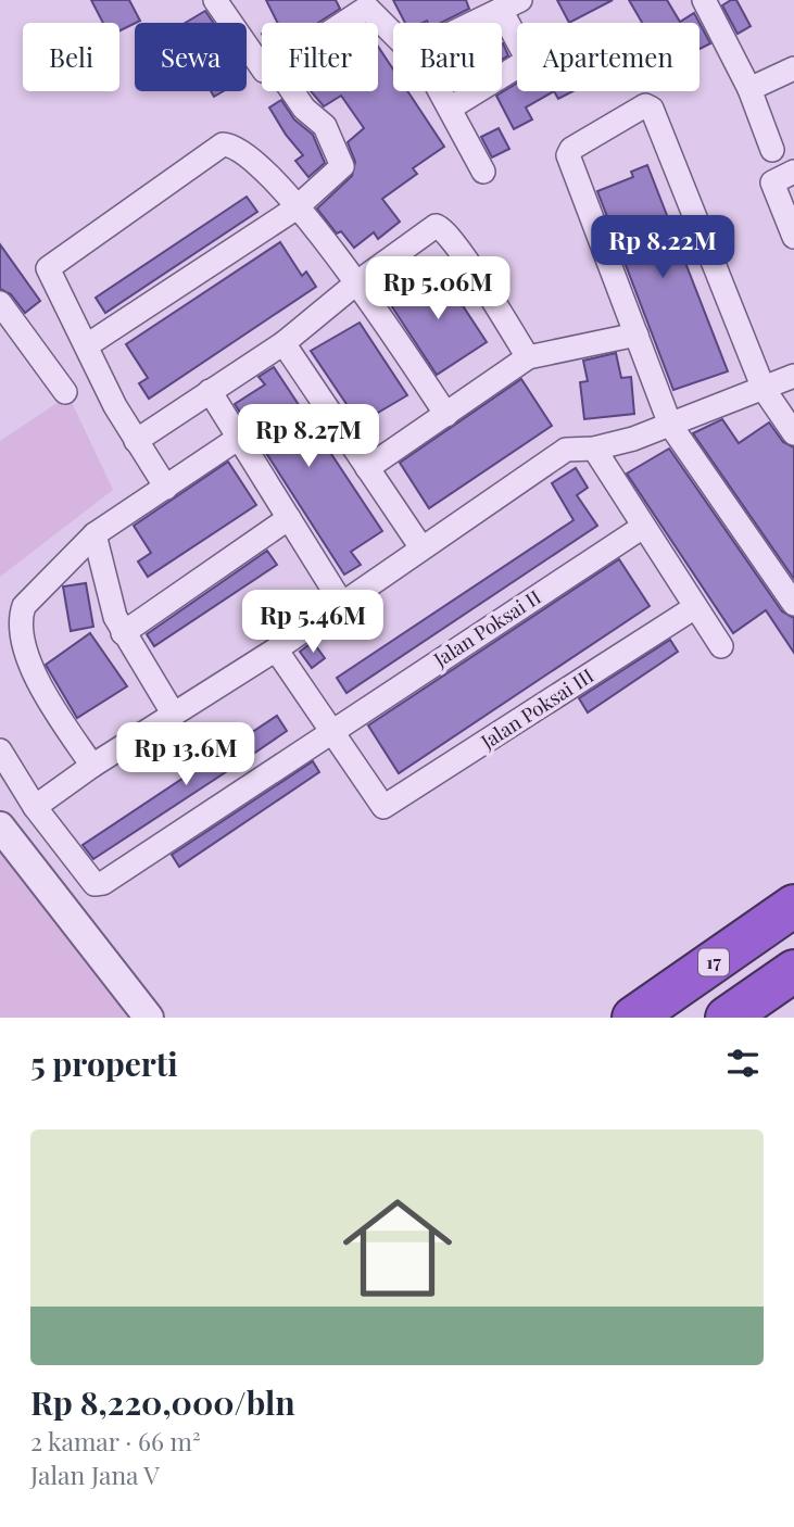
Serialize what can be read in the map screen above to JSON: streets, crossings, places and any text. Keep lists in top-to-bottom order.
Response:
{
  "streets": {
    "highway": ["17"],
    "street": ["Jalan Poksai II", "Jalan Poksai III"]
  },
  "crossings": [
    ["Jalan Poksai II", "Jalan Poksai III"]
  ],
  "page": {
    "chip": [
      "Beli",
      "Sewa",
      "Filter",
      "Baru",
      "Apartemen"
    ],
    "price": [
      "Rp 8.22M",
      "Rp 5.06M",
      "Rp 8.27M",
      "Rp 5.46M",
      "Rp 13.6M"
    ],
    "heading": "5 properti",
    "list": [
      {
        "name": "Rp 8,220,000/bln",
        "note": "2 kamar · 66 m² · Jalan Jana V"
      }
    ]
  }
}
